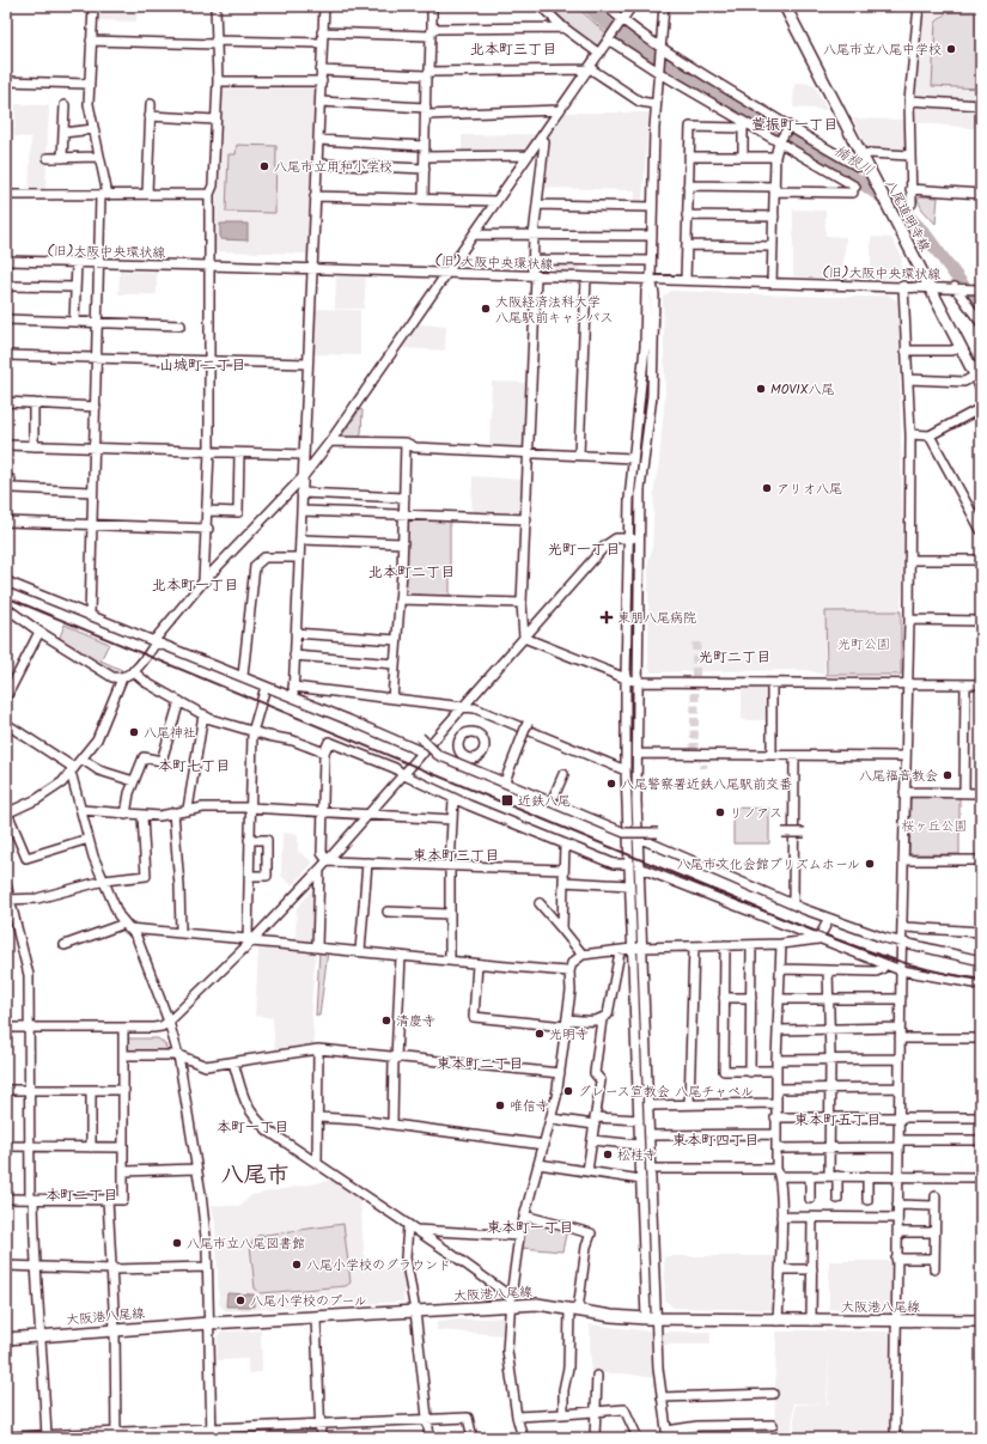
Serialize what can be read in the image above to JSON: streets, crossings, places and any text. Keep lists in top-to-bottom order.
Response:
{
  "streets": {
    "main road": ["八尾道明寺線", "大阪港八尾線"],
    "street": ["(旧)大阪中央環状線"]
  },
  "crossings": [
    ["八尾道明寺線", "(旧)大阪中央環状線"]
  ],
  "districts": [
    "北本町三丁目",
    "萱振町一丁目",
    "山城町二丁目",
    "光町一丁目",
    "北本町二丁目",
    "北本町一丁目",
    "光町二丁目",
    "本町七丁目",
    "東本町三丁目",
    "東本町二丁目",
    "東本町五丁目",
    "本町一丁目",
    "東本町四丁目",
    "八尾市",
    "本町二丁目",
    "東本町一丁目"
  ],
  "water": ["楠根川"],
  "parks": ["光町公園", "桜ヶ丘公園"],
  "places": {
    "other": [
      "八尾市立八尾中学校",
      "八尾市立用和小学校",
      "大阪経済法科大学 八尾駅前キャンパス",
      "MOVIX八尾",
      "アリオ八尾",
      "八尾神社",
      "八尾福音教会",
      "八尾警察署近鉄八尾駅前交番",
      "リノアス",
      "八尾市文化会館プリズムホール",
      "清慶寺",
      "光明寺",
      "グレース宣教会 八尾チャペル",
      "唯信寺",
      "松桂寺",
      "八尾市立八尾図書館",
      "八尾小学校のグラウンド",
      "八尾小学校のプール"
    ],
    "health": ["東朋八尾病院"],
    "transit": ["近鉄八尾"]
  }
}
